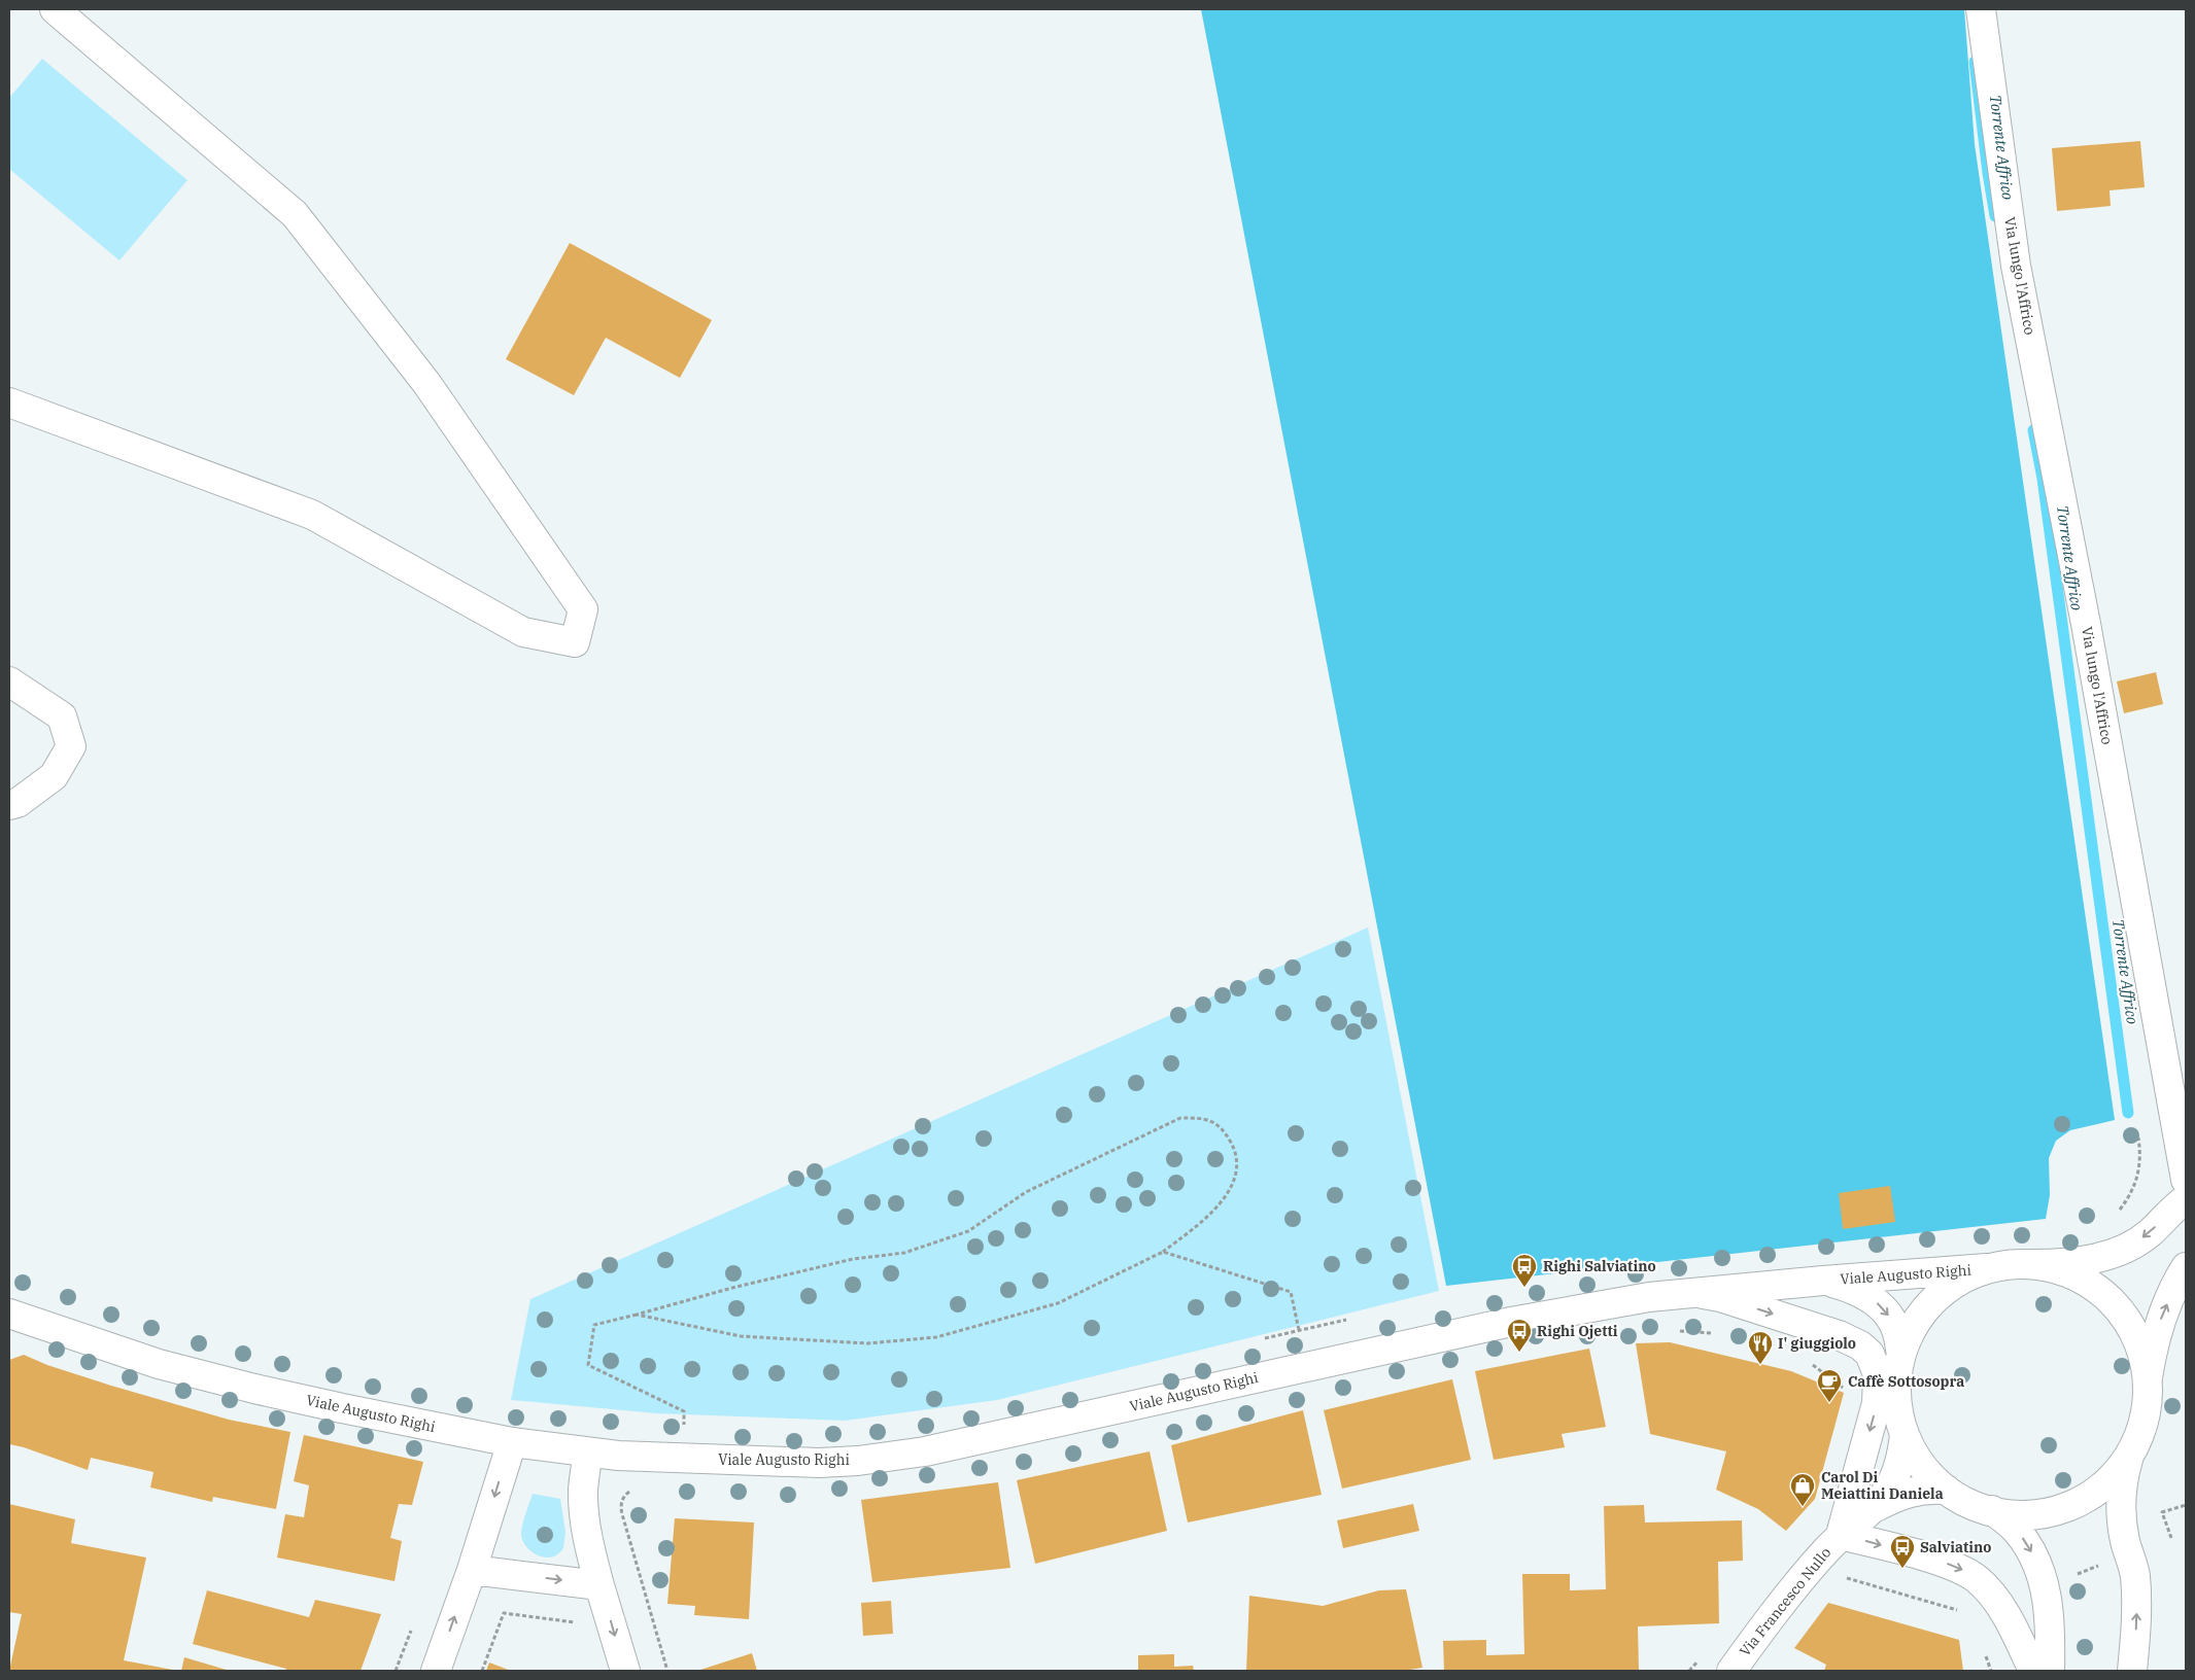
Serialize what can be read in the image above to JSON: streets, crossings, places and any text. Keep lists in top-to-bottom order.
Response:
{
  "streets": {
    "main road": ["Via lungo l'Affrico", "Viale Augusto Righi", "Via Francesco Nullo"]
  },
  "crossings": [
    ["Viale Augusto Righi", "Via Francesco Nullo"]
  ],
  "water": ["Torrente Affrico"],
  "places": {
    "bus stop": ["Righi Salviatino", "Righi Ojetti", "Salviatino"],
    "restaurant": ["I' giuggiolo"],
    "cafe": ["Caffè Sottosopra"],
    "shop": ["Carol Di Meiattini Daniela"]
  }
}
